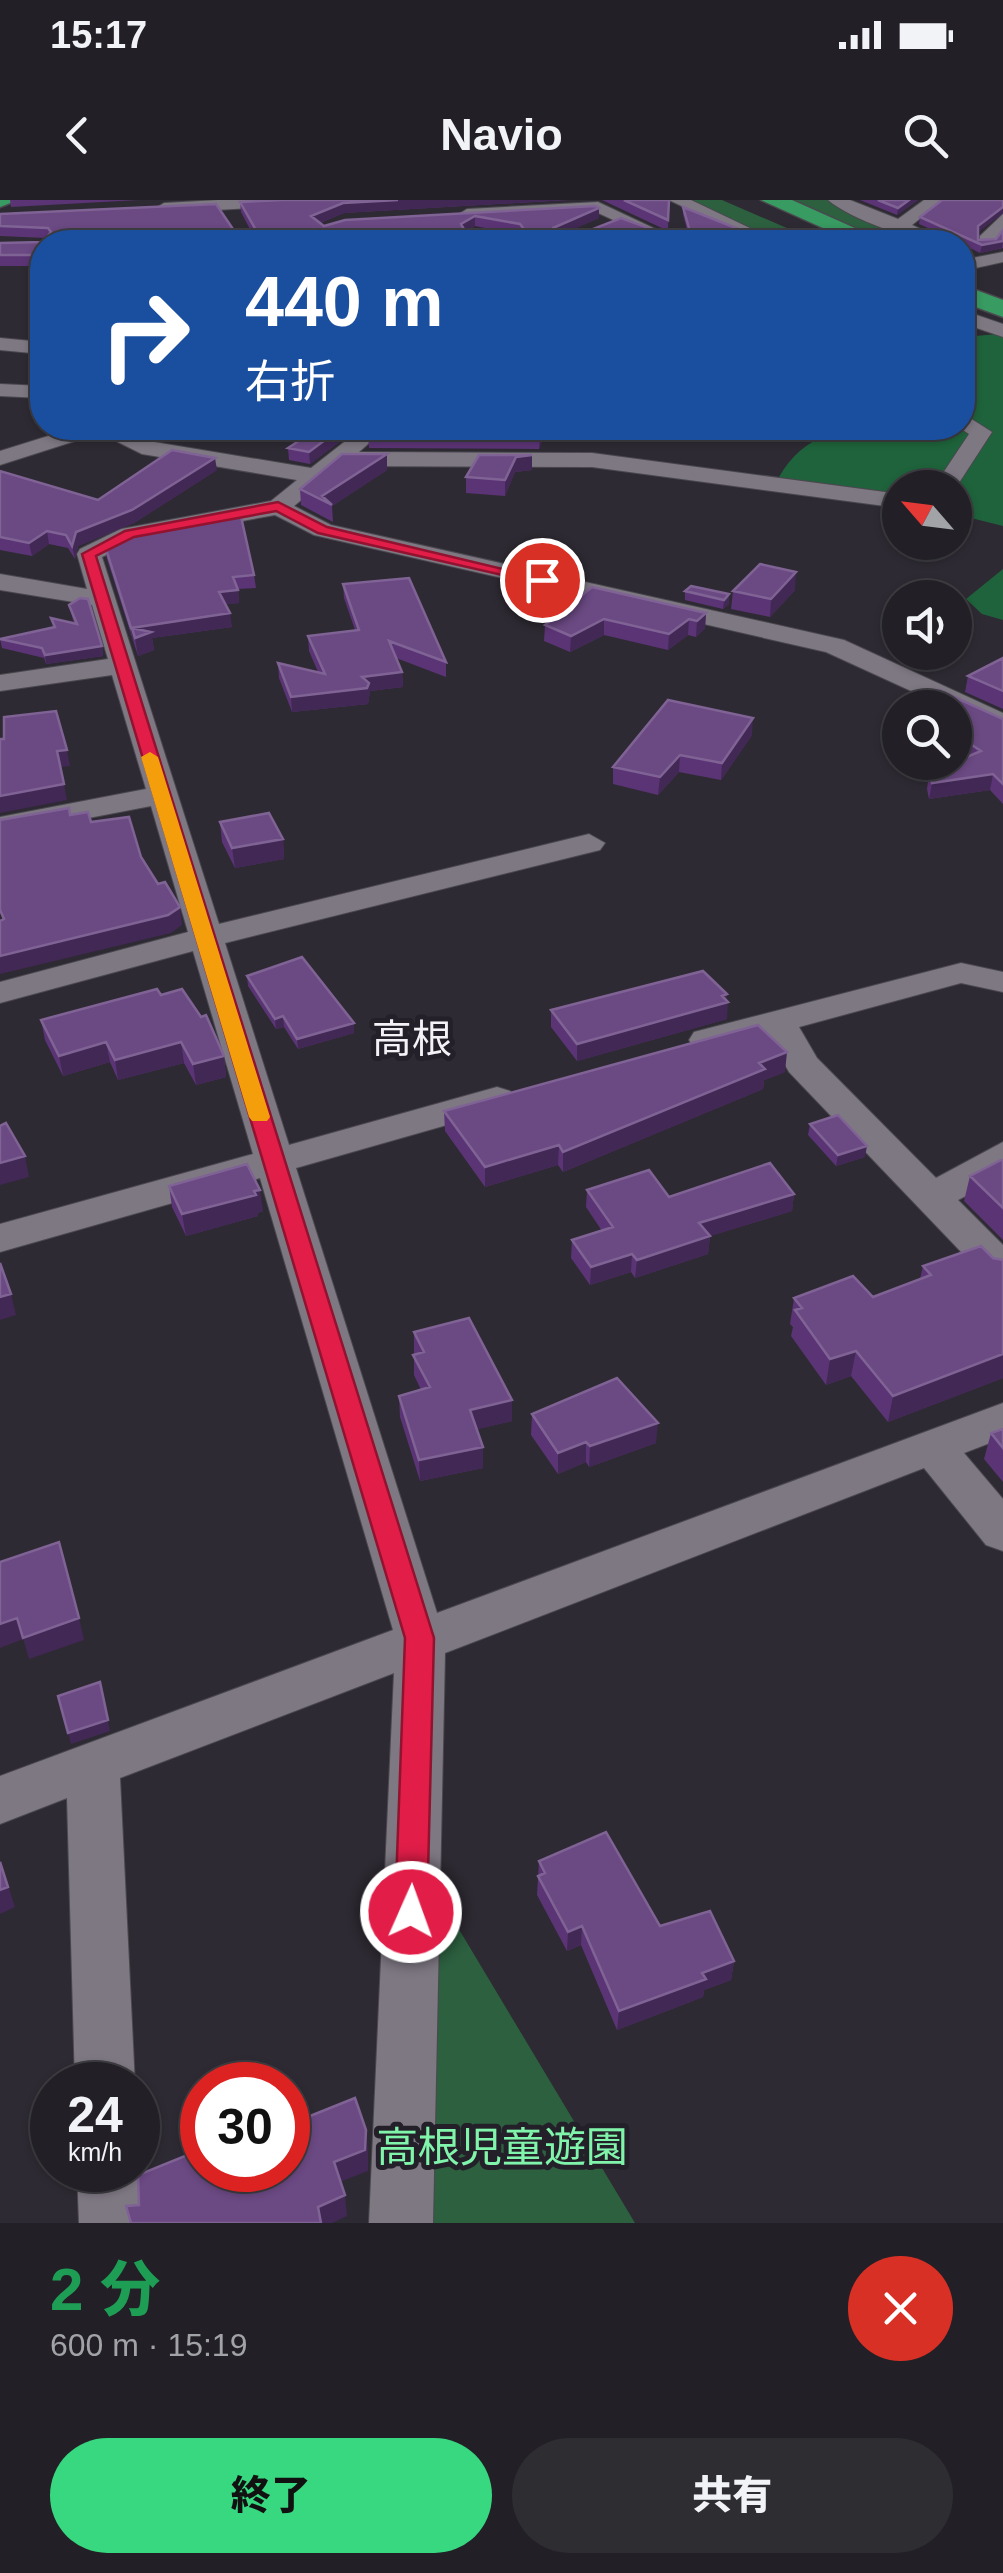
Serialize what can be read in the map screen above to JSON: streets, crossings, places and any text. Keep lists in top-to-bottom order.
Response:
{
  "districts": ["高根"],
  "parks": ["高根児童遊園"],
  "north": "top left",
  "page": {
    "status": "15:17",
    "header": "Navio",
    "turn": ["440 m", "右折"],
    "speed": "24 km/h",
    "limit": "30",
    "heading": ["2 分", "600 m · 15:19"],
    "buttons": ["終了", "共有"]
  }
}
